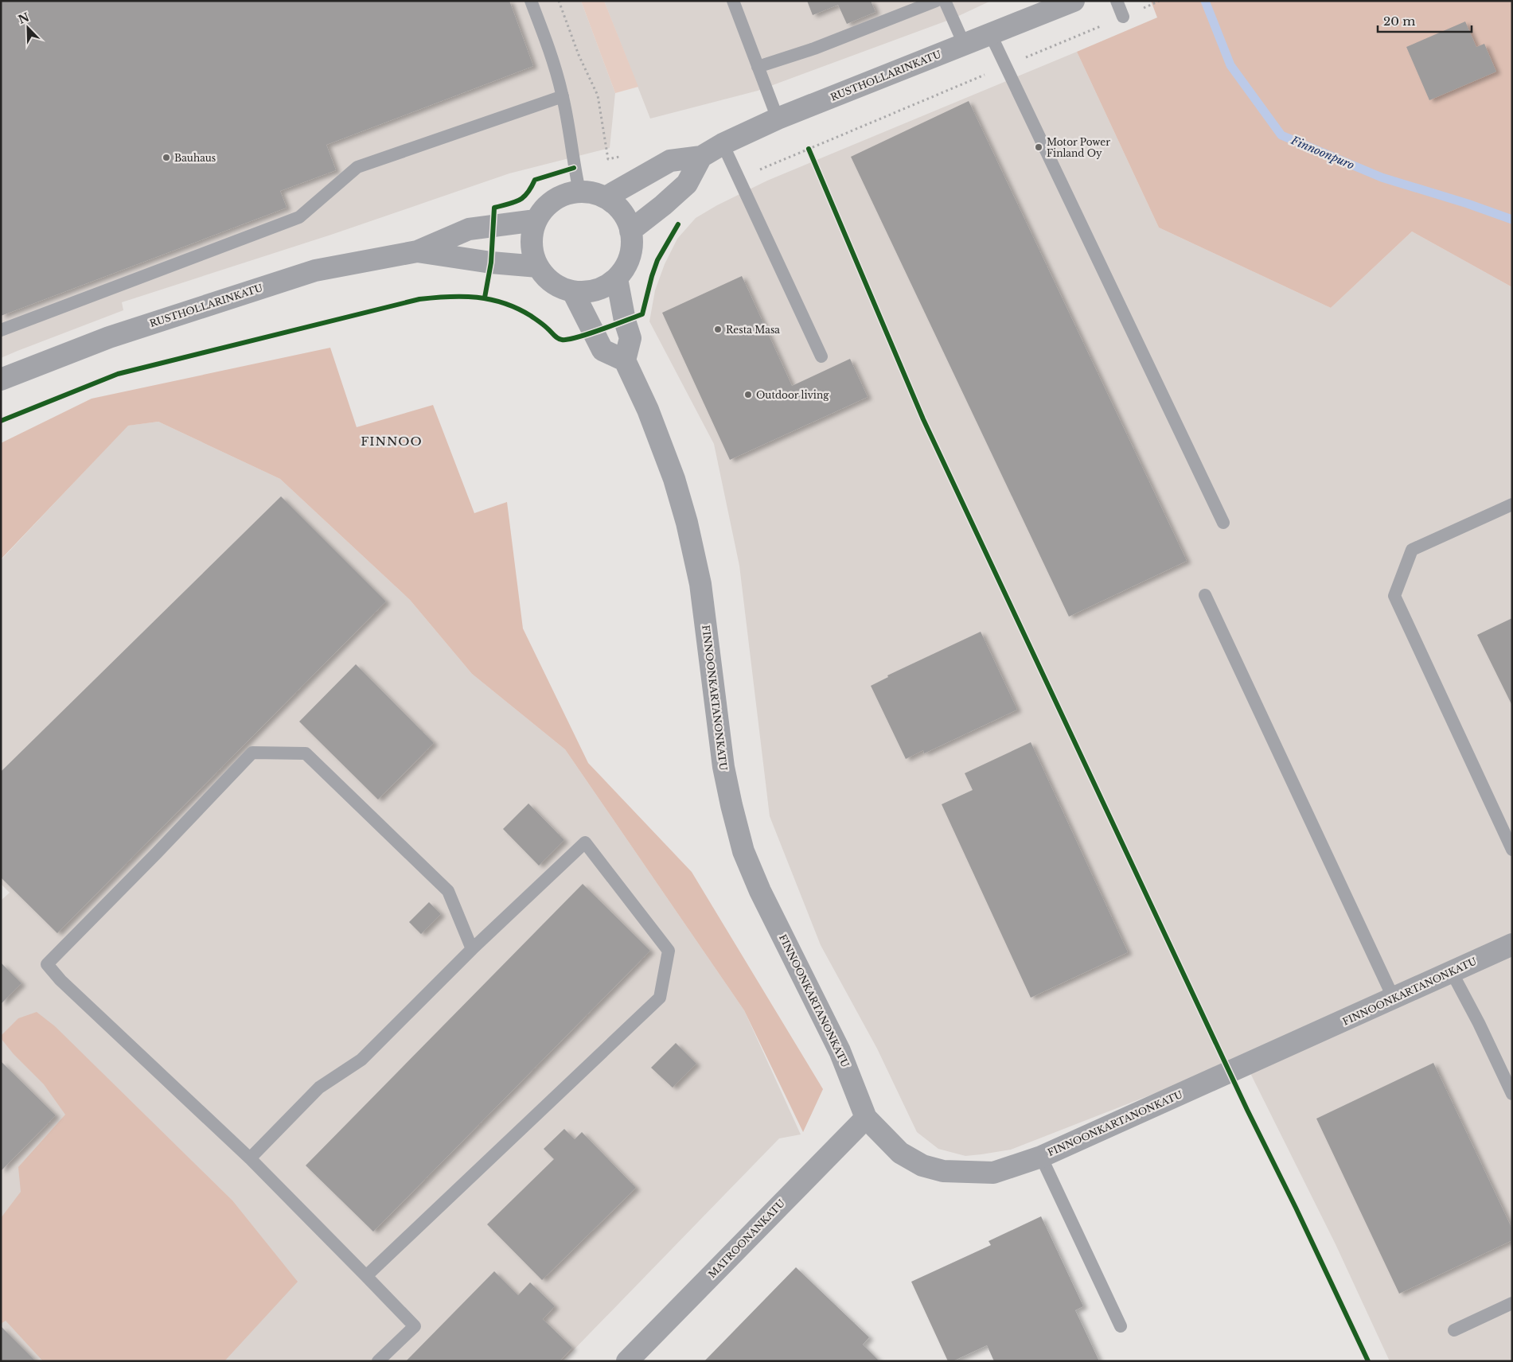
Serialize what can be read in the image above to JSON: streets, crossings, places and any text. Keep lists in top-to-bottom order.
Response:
{
  "streets": {
    "street": ["RUSTHOLLARINKATU", "FINNOONKARTANONKATU", "MATROONANKATU"]
  },
  "crossings": [
    ["FINNOONKARTANONKATU", "MATROONANKATU"]
  ],
  "districts": ["FINNOO"],
  "water": ["Finnoonpuro"],
  "places": [
    "Motor Power Finland Oy",
    "Bauhaus",
    "Resta Masa",
    "Outdoor living"
  ],
  "scale_bar": "20 m",
  "north": "top left"
}
